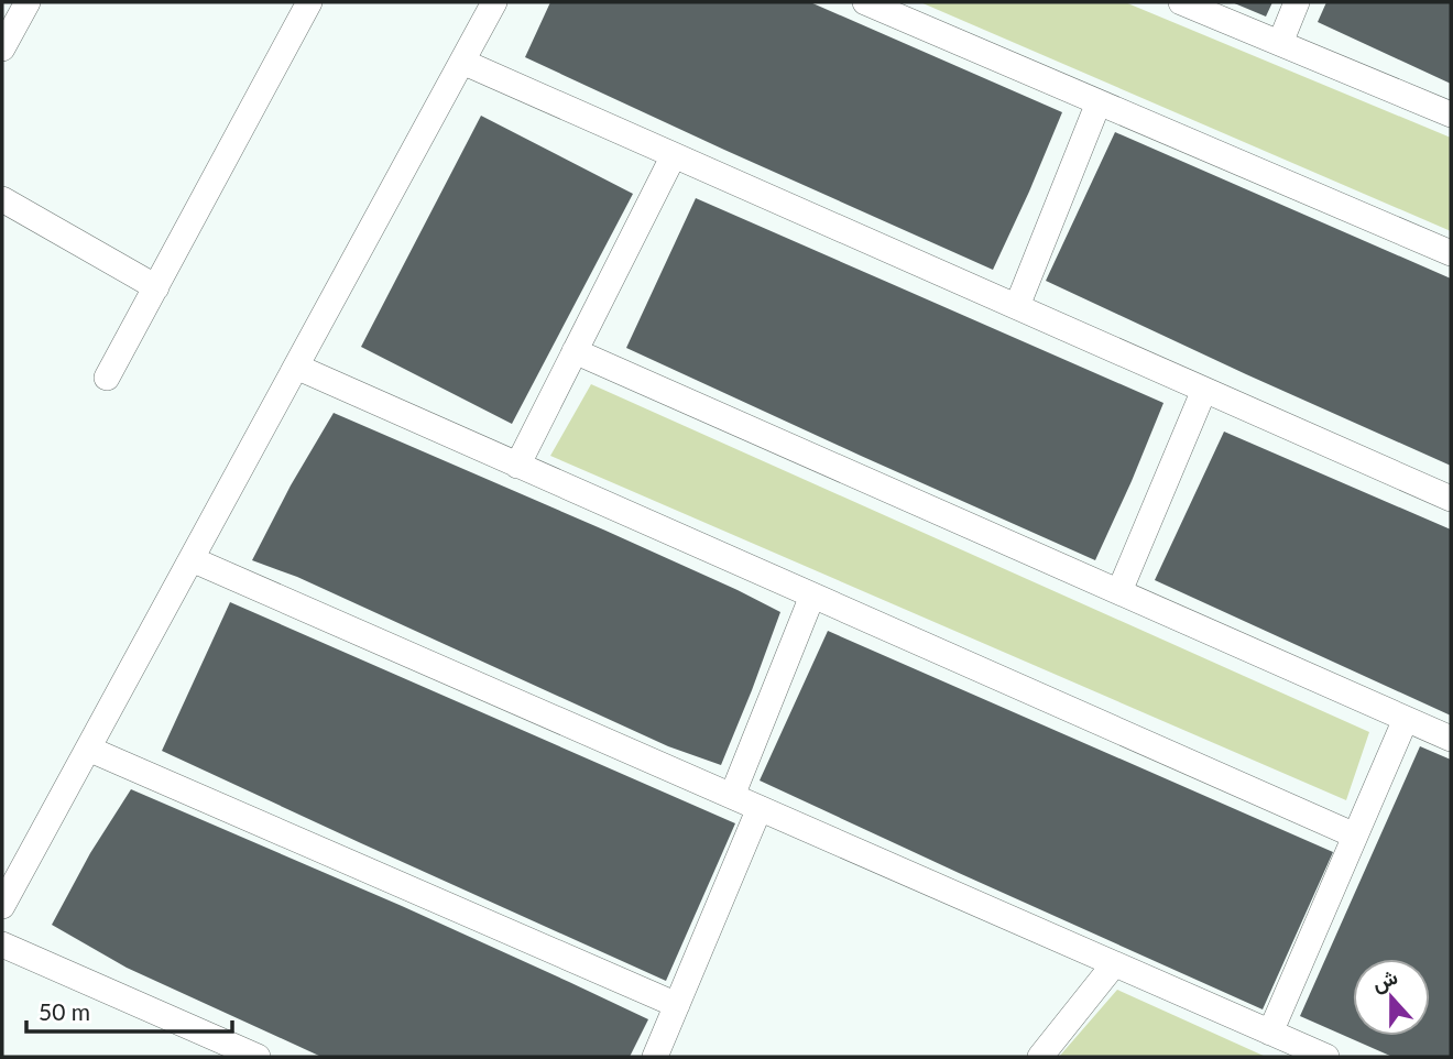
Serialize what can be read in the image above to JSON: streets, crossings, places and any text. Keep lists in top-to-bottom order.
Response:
{
  "scale_bar": "50 m",
  "north": "top"
}
